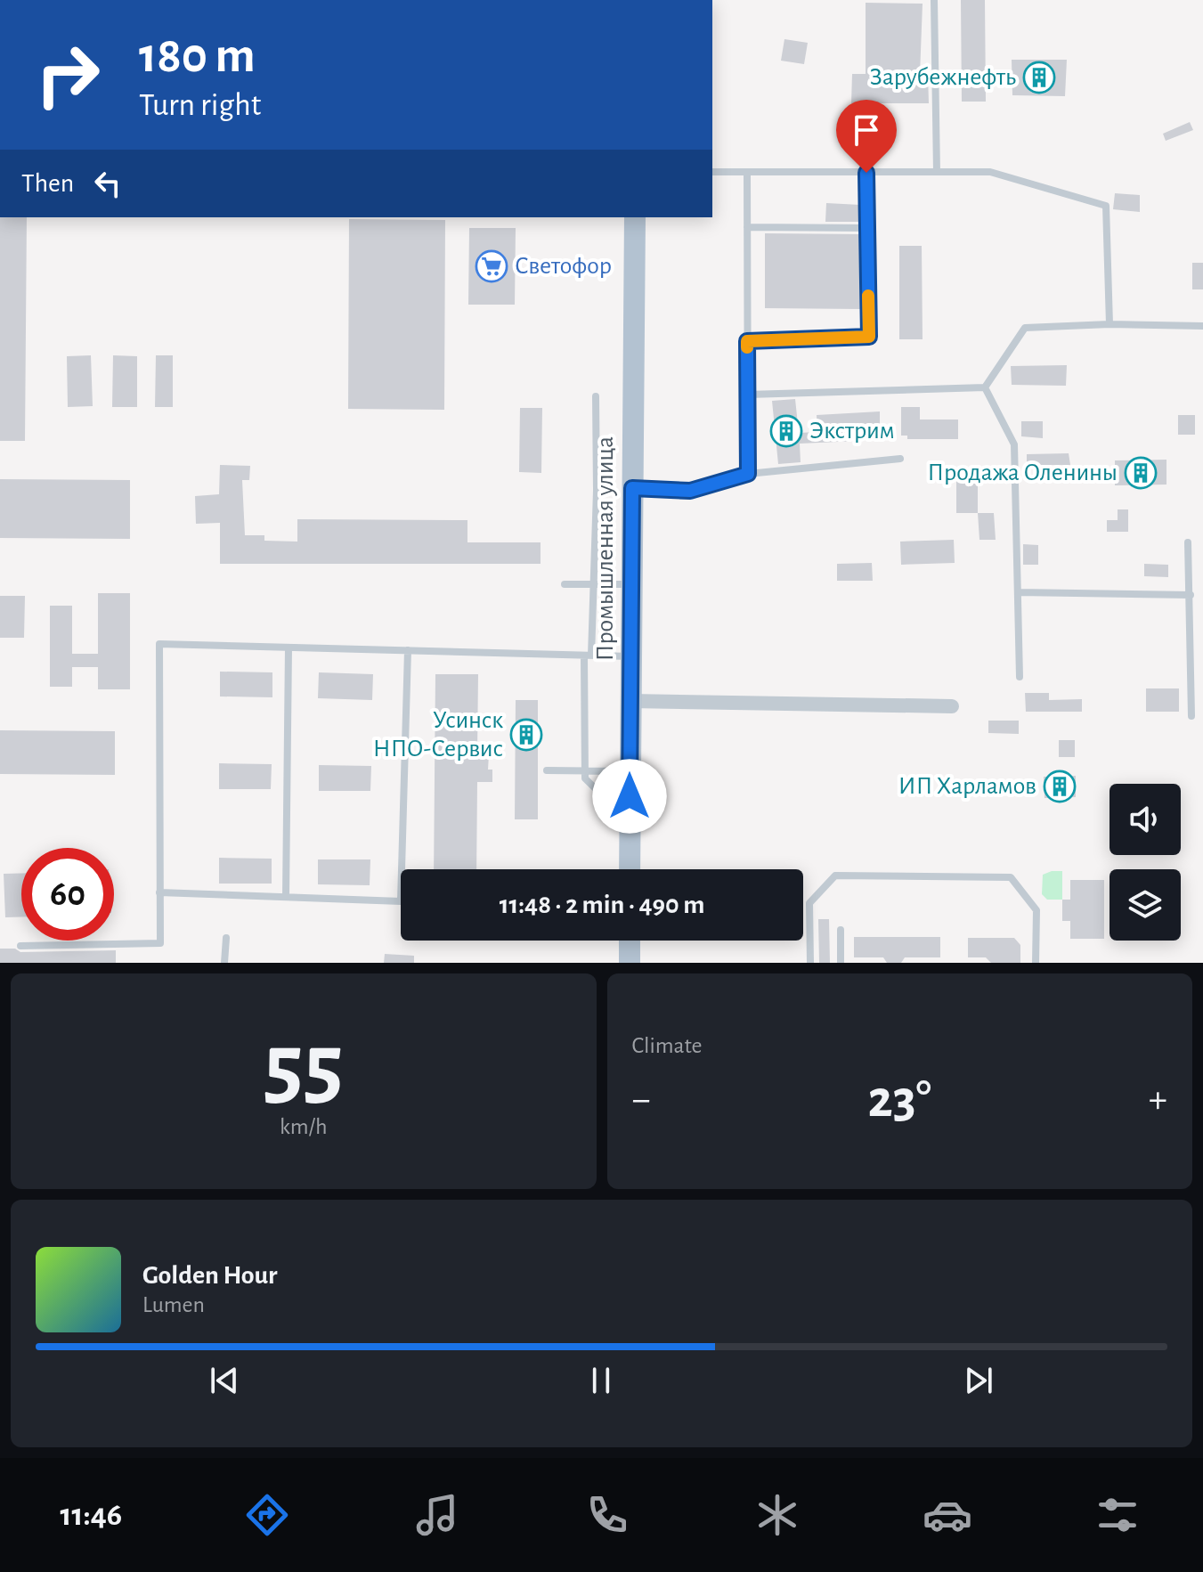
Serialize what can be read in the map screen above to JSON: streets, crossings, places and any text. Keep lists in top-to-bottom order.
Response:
{
  "streets": {
    "main road": ["Промышленная улица"]
  },
  "places": {
    "building": [
      "Зарубежнефть",
      "Экстрим",
      "Продажа Оленины",
      "Усинск НПО-Сервис",
      "ИП Харламов"
    ],
    "supermarket": ["Светофор"]
  },
  "page": {
    "turn": ["180 m", "Turn right"],
    "then": "Then",
    "limit": "60",
    "trip": "11:48 · 2 min · 490 m",
    "tile": [
      ["55", "km/h"],
      "Climate"
    ],
    "heat": ["−", "23°", "+"],
    "song": ["Golden Hour", "Lumen"],
    "tabs": "11:46"
  }
}
